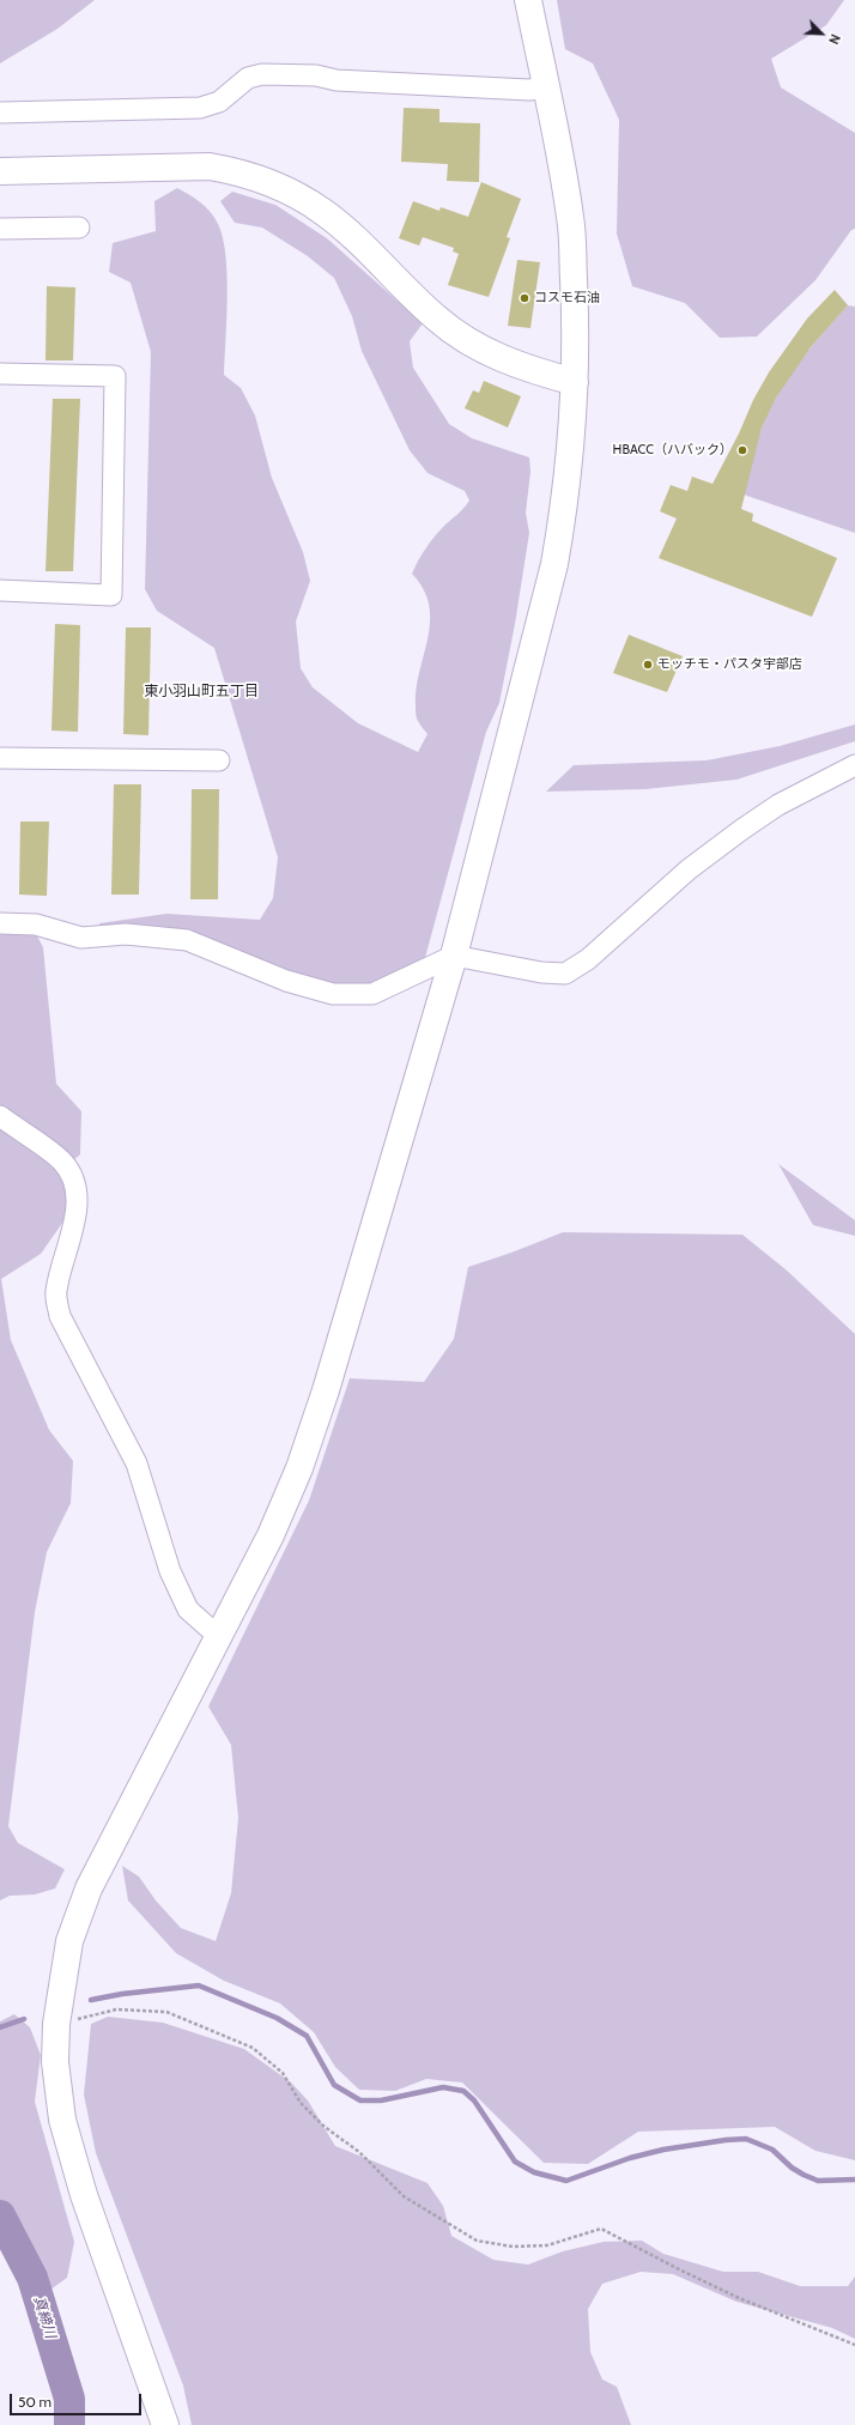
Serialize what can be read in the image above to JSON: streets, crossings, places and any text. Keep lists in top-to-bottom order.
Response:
{
  "districts": ["東小羽山町五丁目"],
  "water": ["真締川"],
  "places": ["コスモ石油", "HBACC（ハバック）", "モッチモ・パスタ宇部店"],
  "scale_bar": "50 m",
  "north": "bottom right"
}
